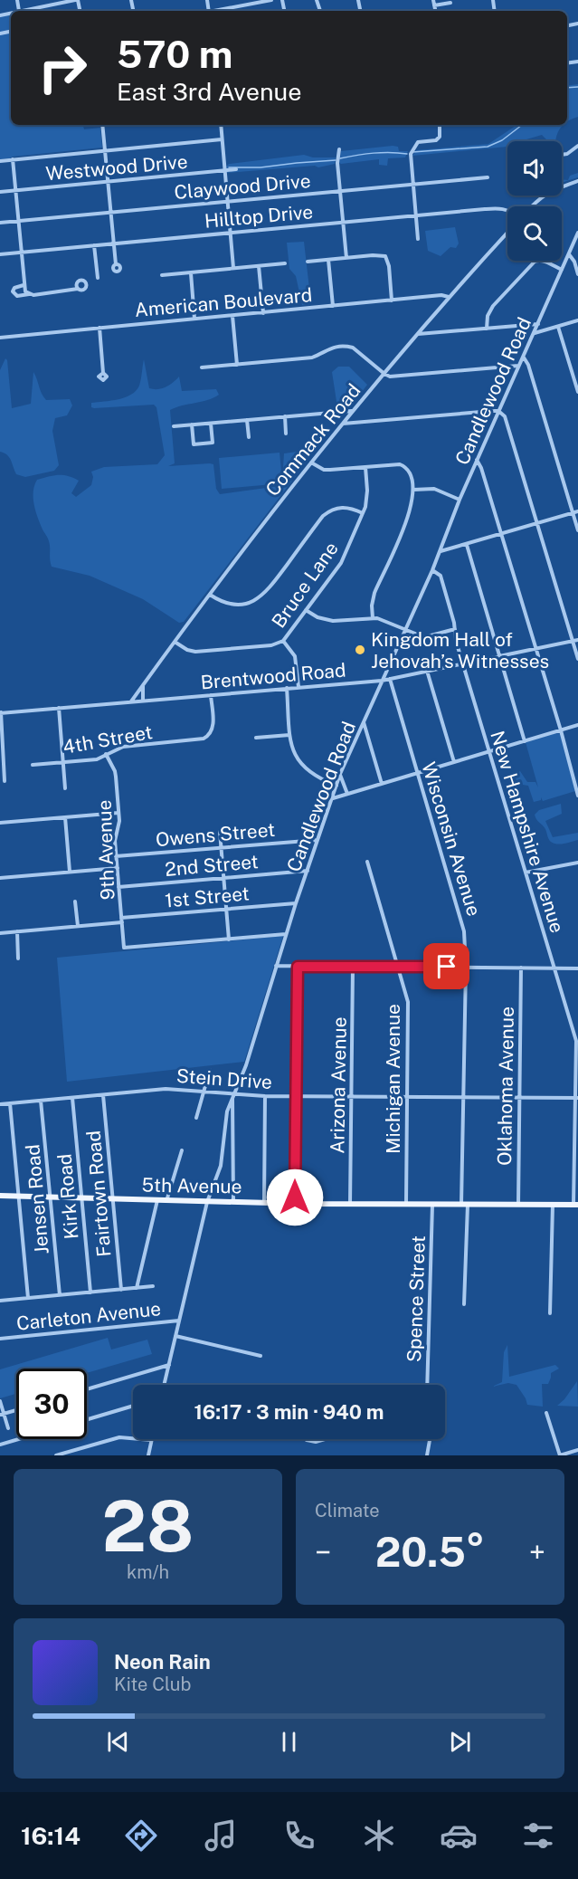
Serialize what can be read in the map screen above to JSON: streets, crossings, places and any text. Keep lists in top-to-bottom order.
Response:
{
  "streets": {
    "main road": ["5th Avenue"],
    "street": [
      "Westwood Drive",
      "Claywood Drive",
      "Hilltop Drive",
      "American Boulevard",
      "Candlewood Road",
      "Commack Road",
      "Bruce Lane",
      "Brentwood Road",
      "4th Street",
      "New Hampshire Avenue",
      "Owens Street",
      "Wisconsin Avenue",
      "9th Avenue",
      "2nd Street",
      "1st Street",
      "Stein Drive",
      "Michigan Avenue",
      "Arizona Avenue",
      "Oklahoma Avenue",
      "Fairtown Road",
      "Kirk Road",
      "Jensen Road",
      "Spence Street",
      "Carleton Avenue"
    ]
  },
  "crossings": [
    ["American Boulevard", "Commack Road"],
    ["Candlewood Road", "Brentwood Road"],
    ["Candlewood Road", "New Hampshire Avenue"],
    ["Candlewood Road", "Owens Street"],
    ["Candlewood Road", "2nd Street"],
    ["Candlewood Road", "1st Street"],
    ["Candlewood Road", "Stein Drive"],
    ["Candlewood Road", "5th Avenue"],
    ["Candlewood Road", "Carleton Avenue"],
    ["Commack Road", "Bruce Lane"],
    ["Commack Road", "Brentwood Road"],
    ["Brentwood Road", "4th Street"],
    ["Brentwood Road", "New Hampshire Avenue"],
    ["Brentwood Road", "Wisconsin Avenue"],
    ["4th Street", "9th Avenue"],
    ["New Hampshire Avenue", "Stein Drive"],
    ["New Hampshire Avenue", "5th Avenue"],
    ["Owens Street", "9th Avenue"],
    ["Wisconsin Avenue", "Stein Drive"],
    ["Wisconsin Avenue", "5th Avenue"],
    ["9th Avenue", "2nd Street"],
    ["9th Avenue", "1st Street"],
    ["Stein Drive", "Michigan Avenue"],
    ["Stein Drive", "Arizona Avenue"],
    ["Stein Drive", "Oklahoma Avenue"],
    ["Stein Drive", "Fairtown Road"],
    ["Stein Drive", "Kirk Road"],
    ["Stein Drive", "Jensen Road"],
    ["Michigan Avenue", "5th Avenue"],
    ["Arizona Avenue", "5th Avenue"],
    ["Oklahoma Avenue", "5th Avenue"],
    ["5th Avenue", "Fairtown Road"],
    ["5th Avenue", "Kirk Road"],
    ["5th Avenue", "Jensen Road"],
    ["5th Avenue", "Spence Street"]
  ],
  "places": ["Kingdom Hall of Jehovah’s Witnesses"],
  "page": {
    "turn": ["570 m", "East 3rd Avenue"],
    "limit": "30",
    "trip": "16:17 · 3 min · 940 m",
    "tile": [
      ["28", "km/h"],
      "Climate"
    ],
    "heat": ["−", "20.5°", "+"],
    "song": ["Neon Rain", "Kite Club"],
    "tabs": "16:14"
  }
}
